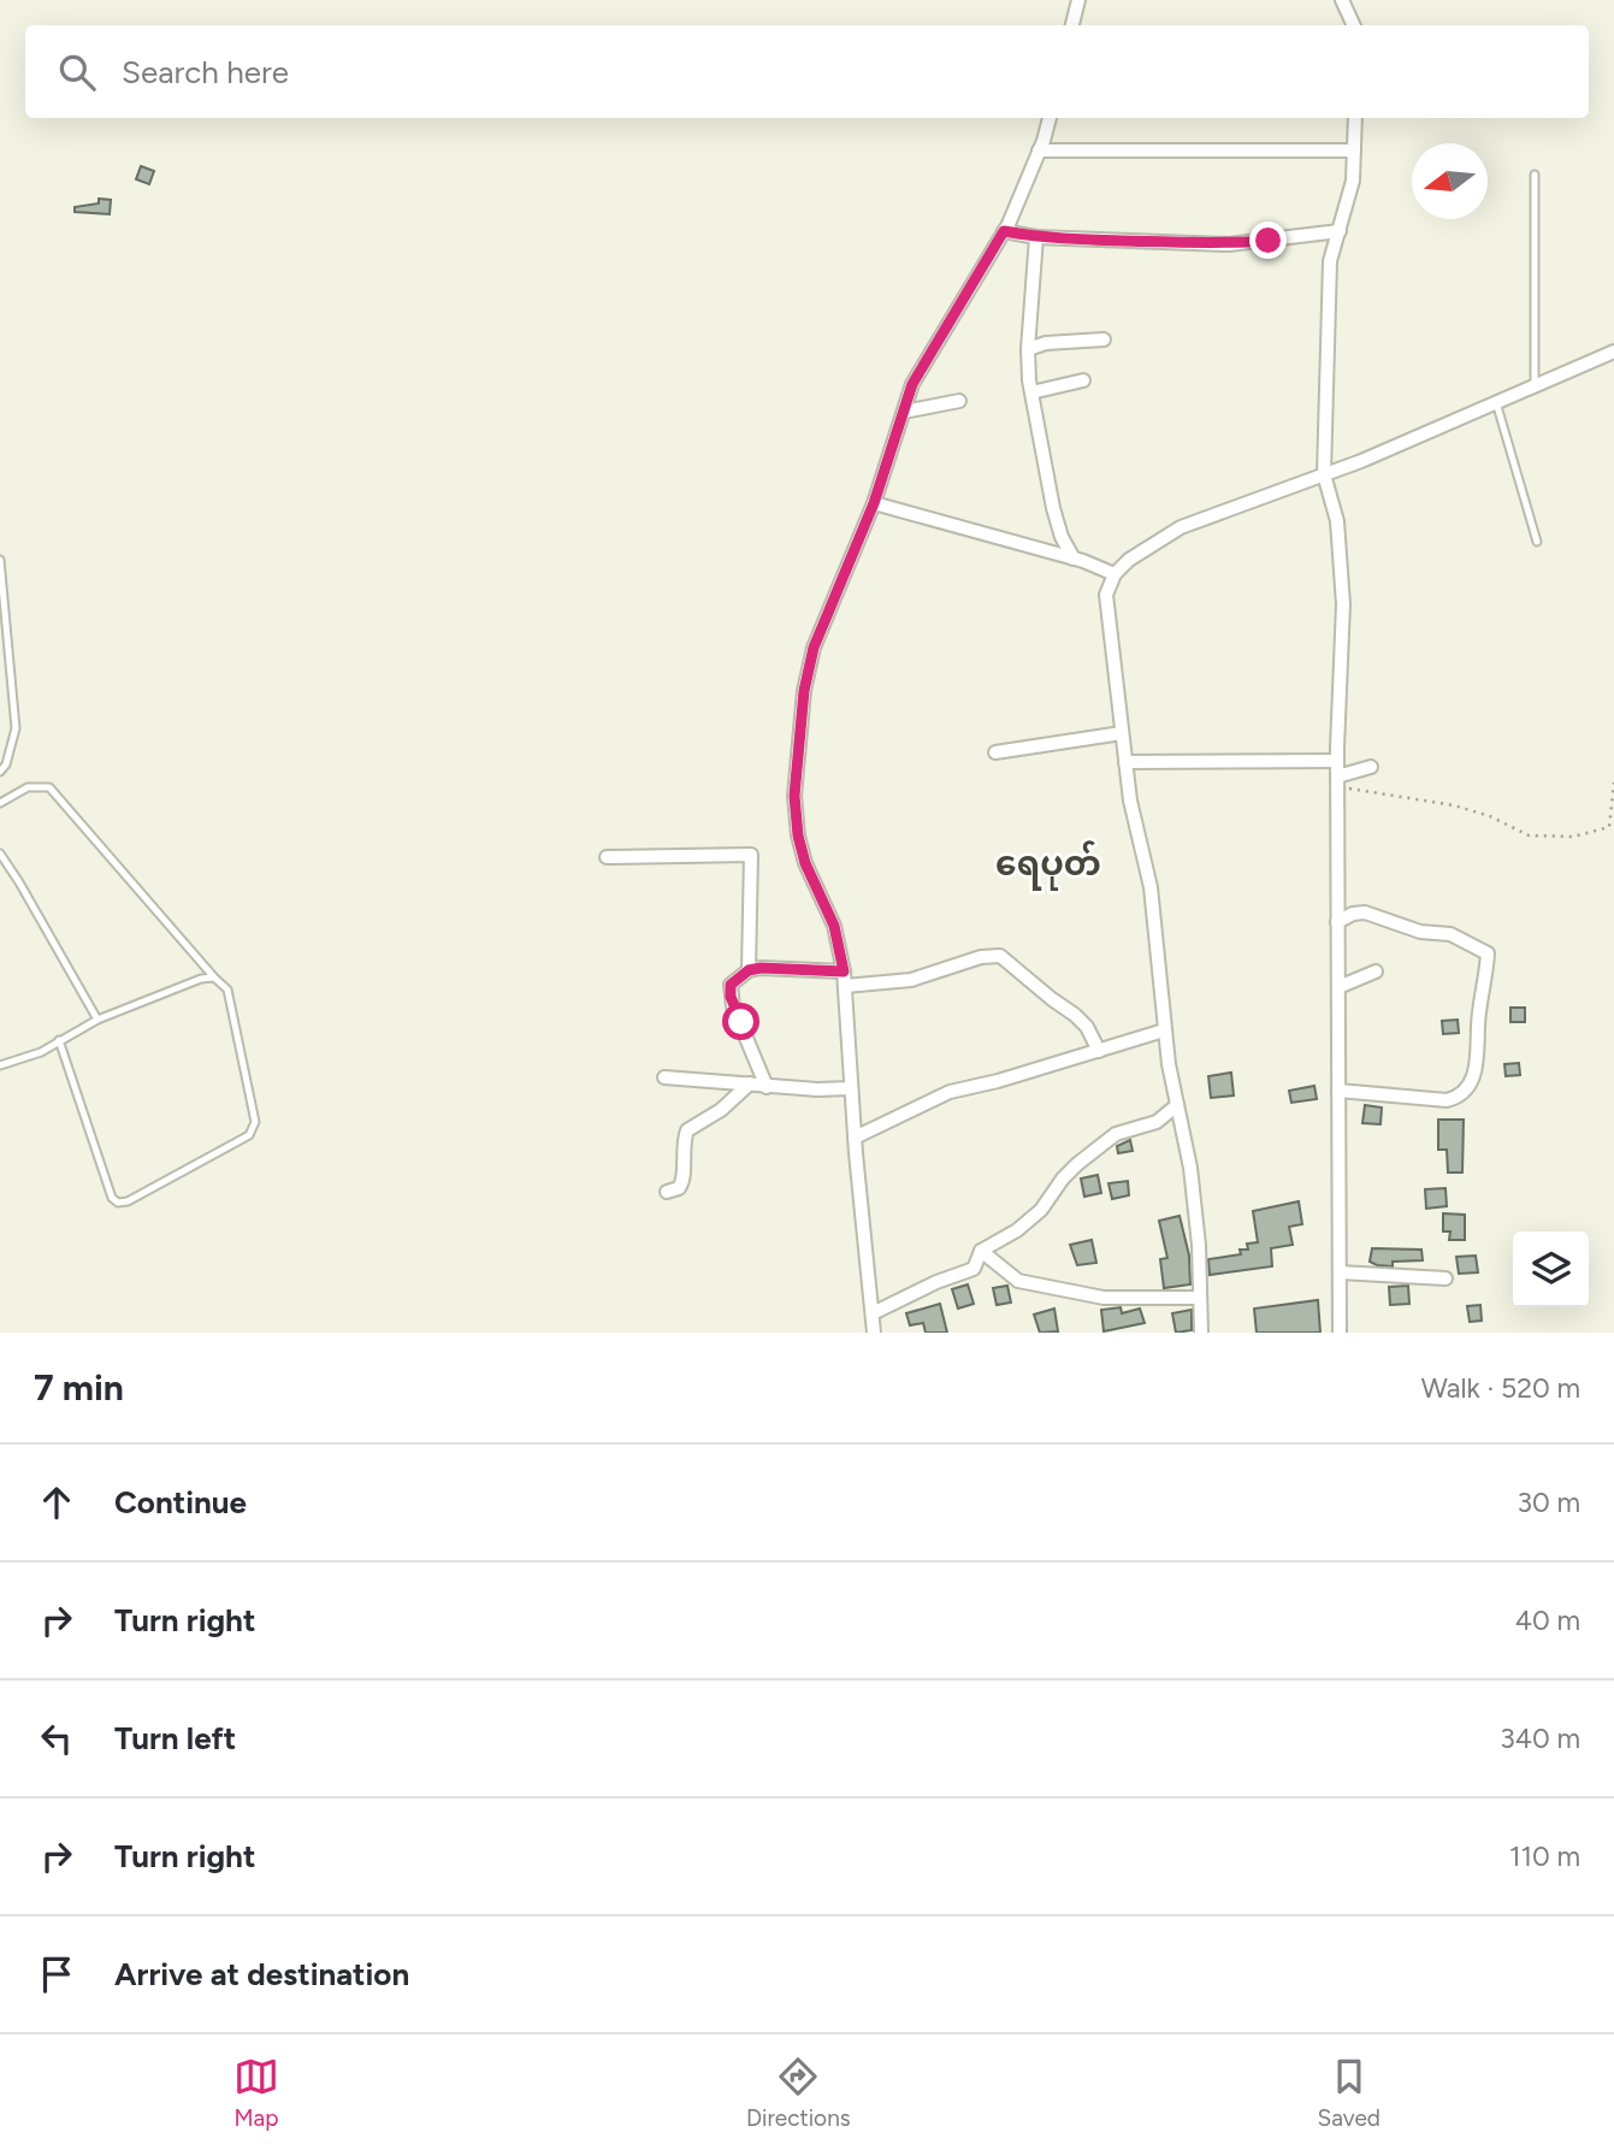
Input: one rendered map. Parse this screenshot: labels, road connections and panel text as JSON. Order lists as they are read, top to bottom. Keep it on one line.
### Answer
{"districts":["ရေပုတ်"],"north":"left","page":{"search":"Search here","heading":["7 min","Walk · 520 m"],"list":[["Continue","30 m"],["Turn right","40 m"],["Turn left","340 m"],["Turn right","110 m"],"Arrive at destination"],"nav":["Map","Directions","Saved"]}}
